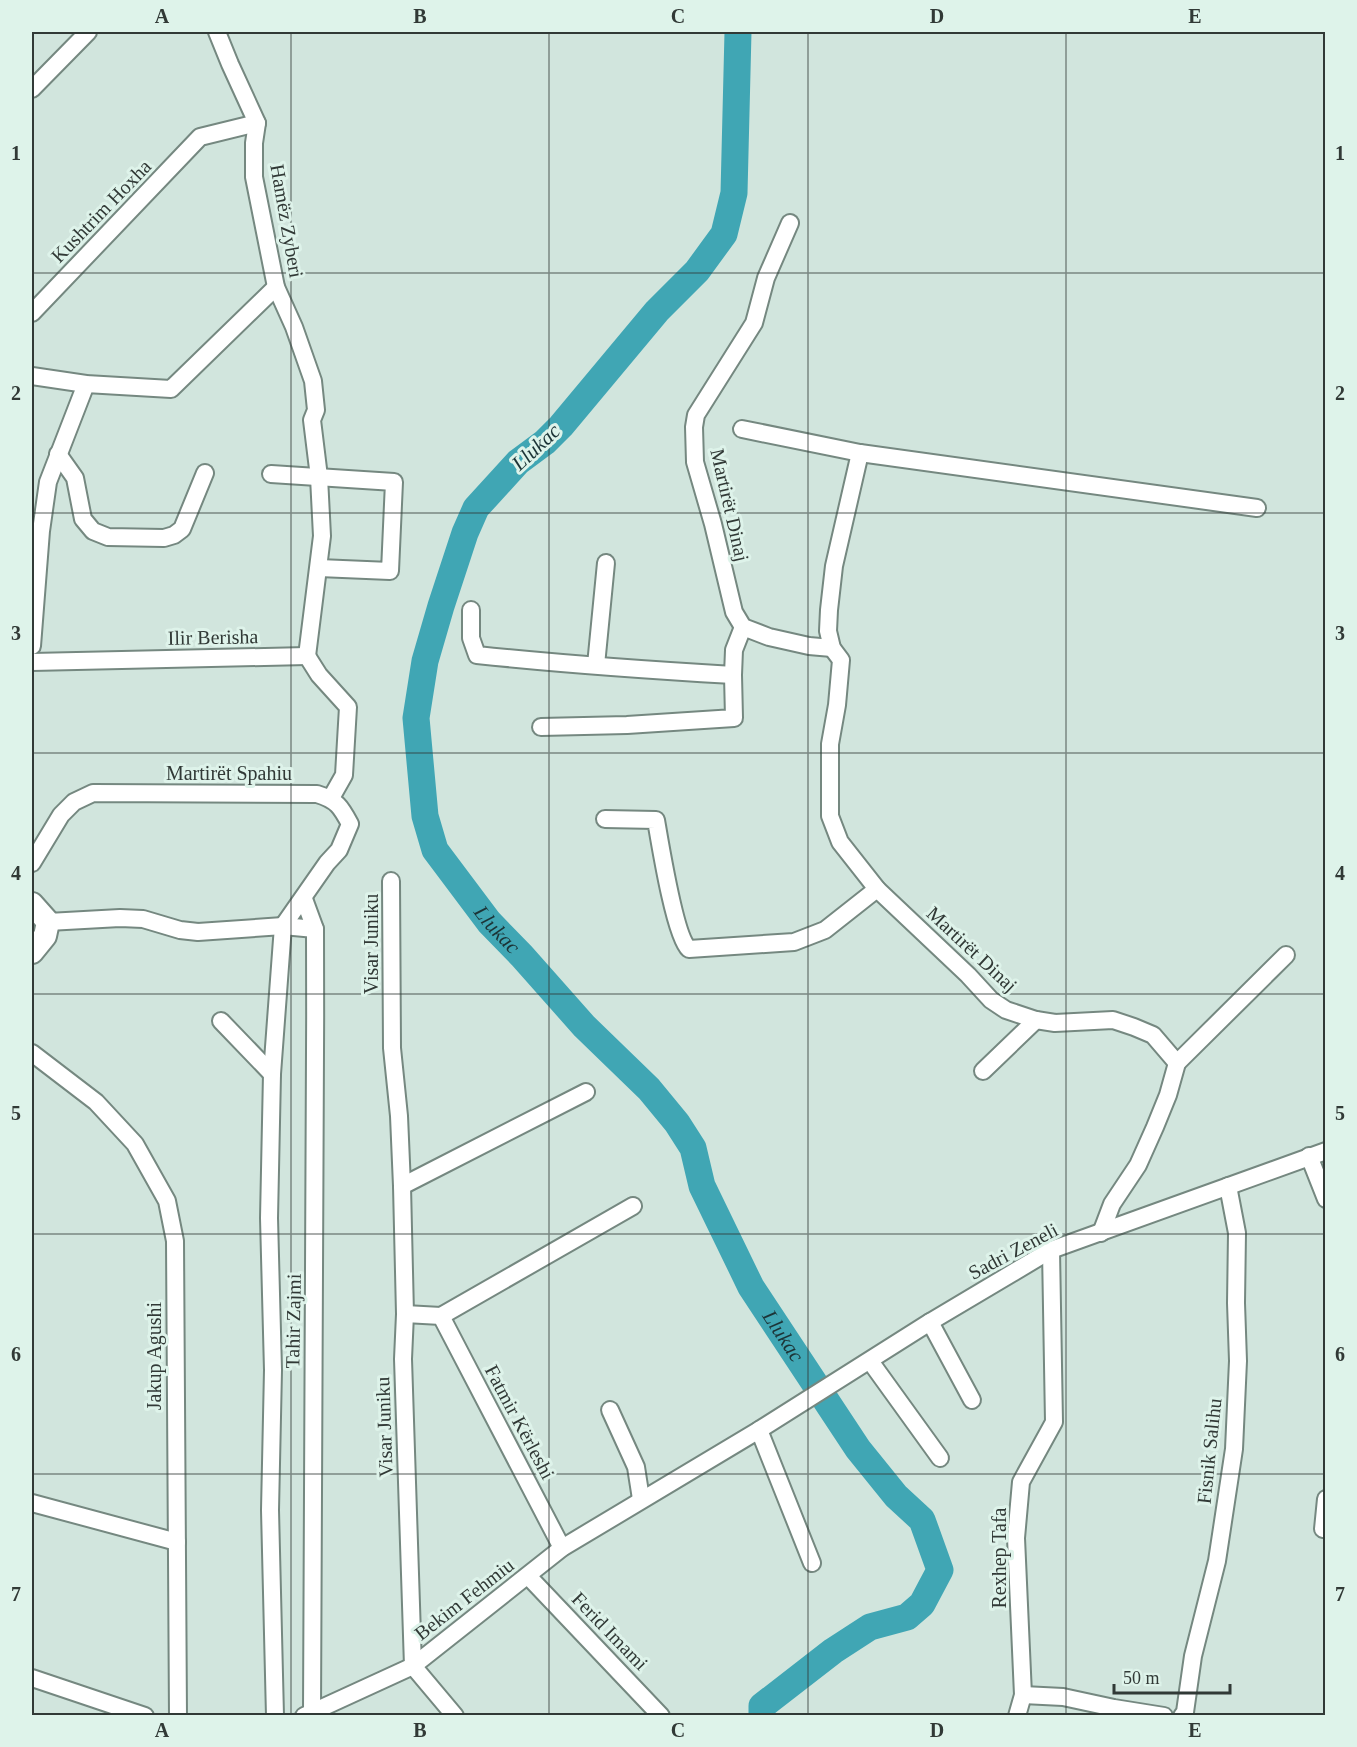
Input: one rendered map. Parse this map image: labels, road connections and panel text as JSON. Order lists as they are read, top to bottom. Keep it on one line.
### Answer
{"streets":{"street":["Kushtrim Hoxha","Hamëz Zyberi","Martirët Dinaj","Ilir Berisha","Martirët Spahiu","Visar Juniku","Sadri Zeneli","Tahir Zajmi","Jakup Agushi","Fatmir Kërleshi","Fisnik Salihu","Rexhep Tafa","Bekim Fehmiu","Ferid Imami"]},"crossings":[["Kushtrim Hoxha","Hamëz Zyberi"],["Visar Juniku","Bekim Fehmiu"],["Sadri Zeneli","Fisnik Salihu"],["Sadri Zeneli","Rexhep Tafa"],["Sadri Zeneli","Bekim Fehmiu"],["Tahir Zajmi","Bekim Fehmiu"],["Fatmir Kërleshi","Bekim Fehmiu"],["Bekim Fehmiu","Ferid Imami"]],"water":["Llukac"],"scale_bar":"50 m","grid":{"columns":["A","B","C","D","E"],"rows":["1","2","3","4","5","6","7"]}}
